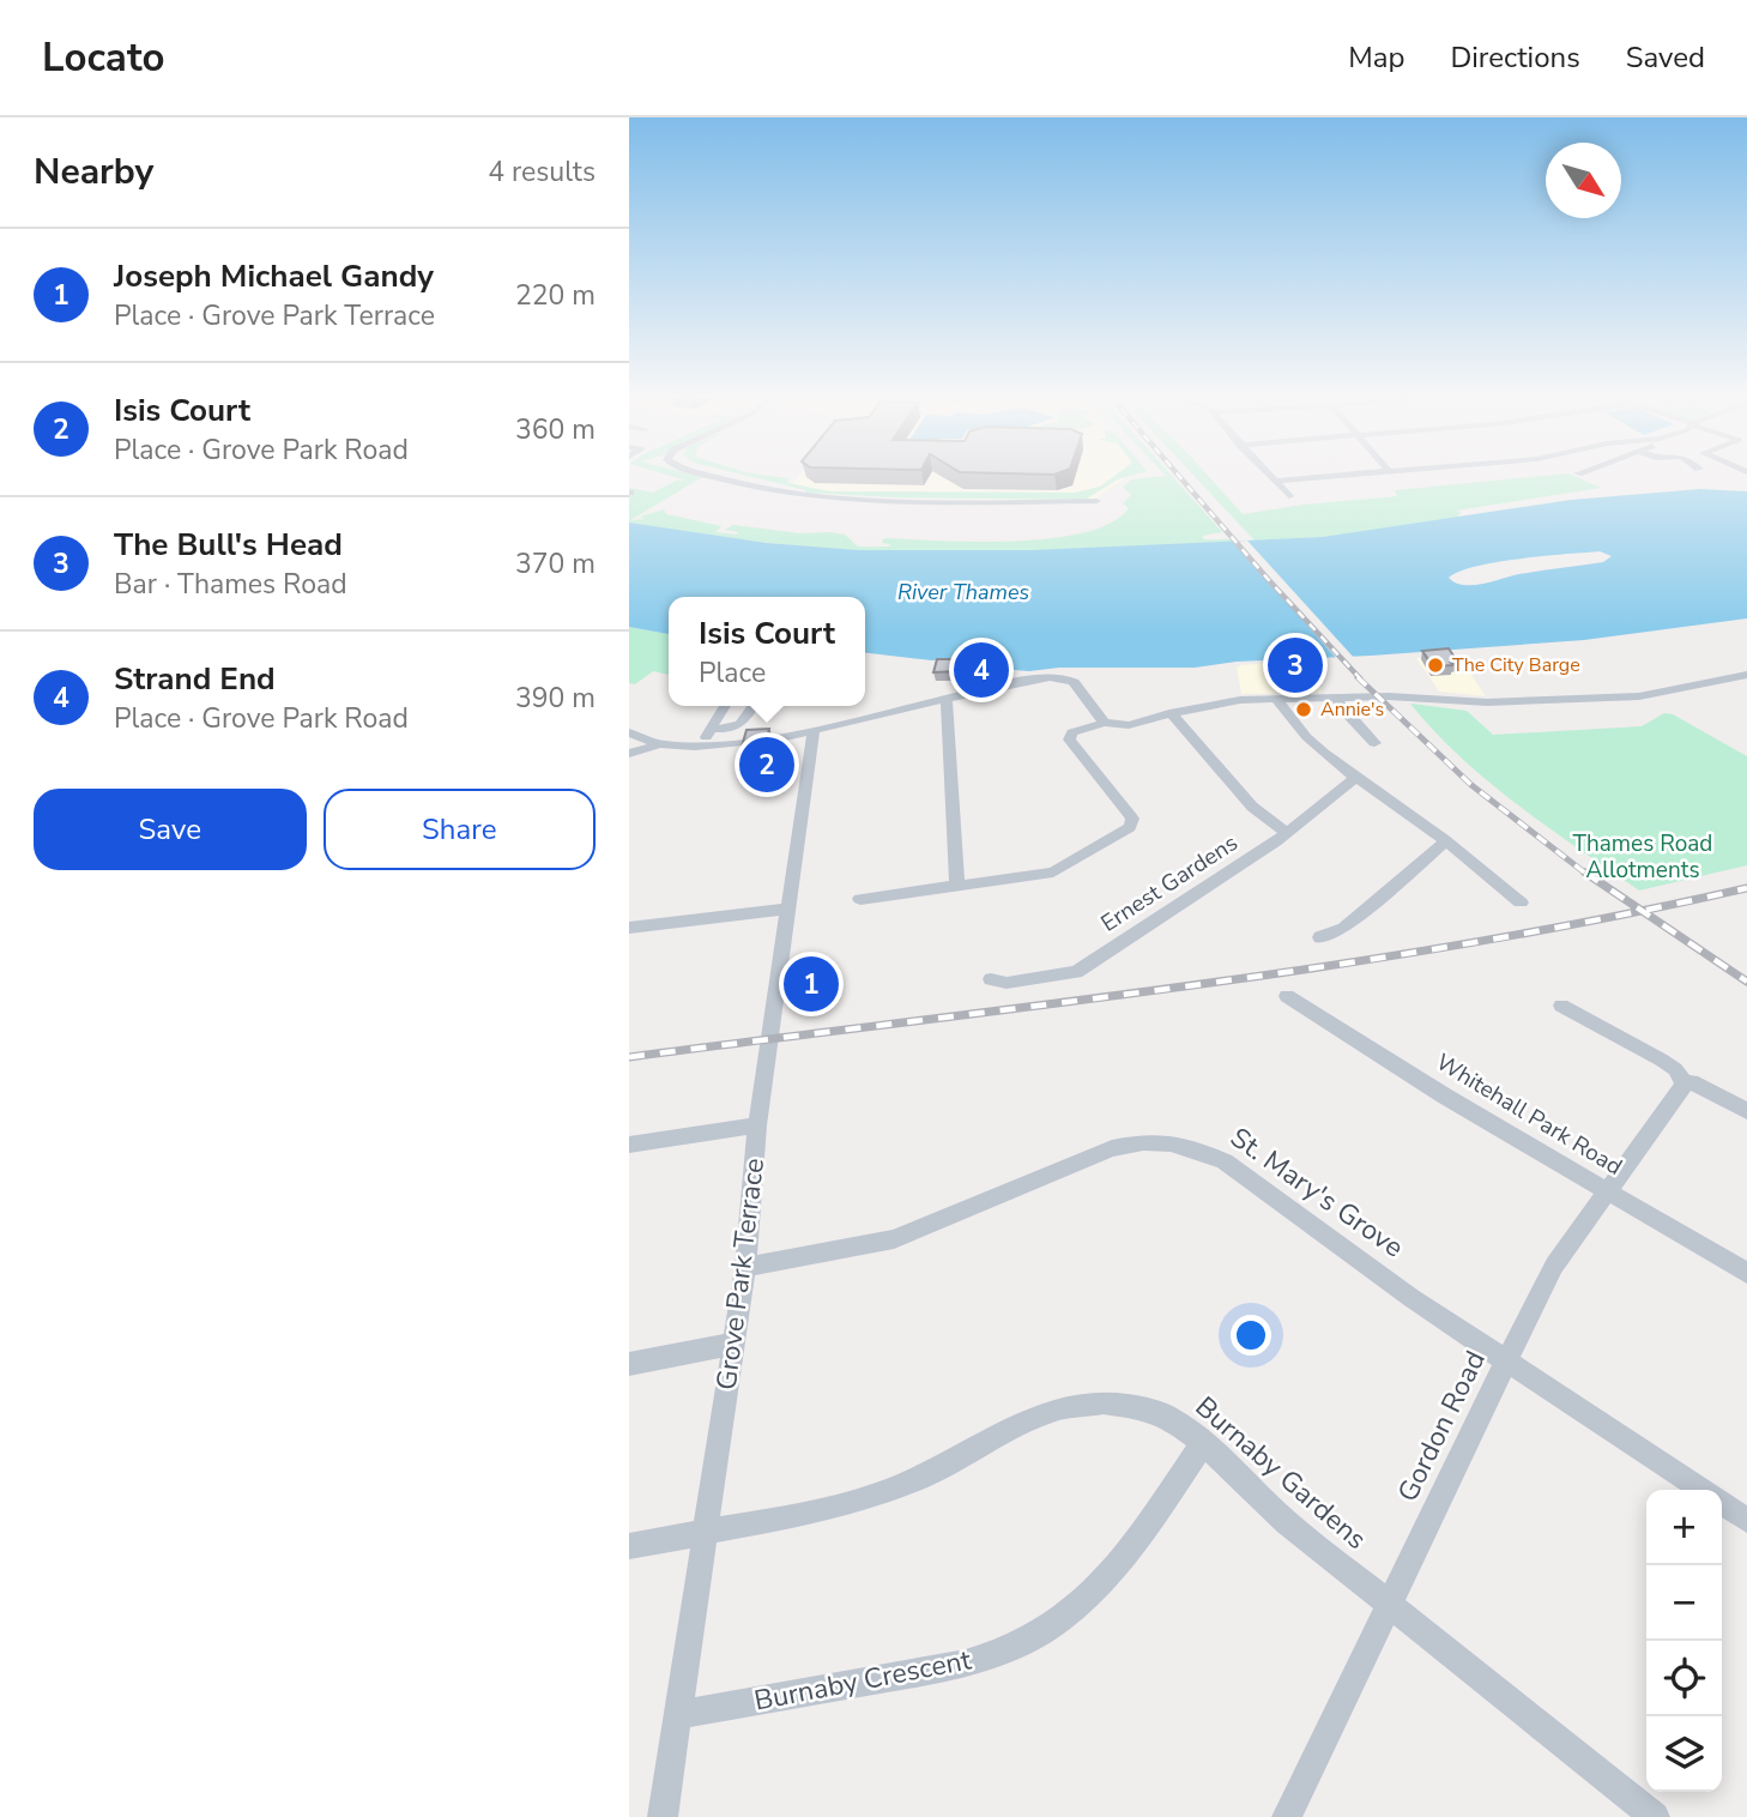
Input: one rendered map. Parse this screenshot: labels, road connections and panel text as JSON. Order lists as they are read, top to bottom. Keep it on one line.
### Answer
{"streets":{"street":["Ernest Gardens","Whitehall Park Road","St. Mary's Grove","Grove Park Terrace","Gordon Road","Burnaby Gardens","Burnaby Crescent"]},"crossings":[["Whitehall Park Road","Gordon Road"],["St. Mary's Grove","Grove Park Terrace"],["St. Mary's Grove","Gordon Road"],["Grove Park Terrace","Burnaby Gardens"],["Grove Park Terrace","Burnaby Crescent"],["Gordon Road","Burnaby Gardens"],["Burnaby Gardens","Burnaby Crescent"]],"water":["River Thames"],"parks":["Thames Road Allotments"],"places":["The City Barge","Annie's"],"north":"bottom right","page":{"header":"Locato","nav":["Map","Directions","Saved"],"heading":["Nearby","4 results"],"list":[{"mark":"1","name":"Joseph Michael Gandy","note":"Place · Grove Park Terrace","value":"220 m"},{"mark":"2","name":"Isis Court","note":"Place · Grove Park Road","value":"360 m"},{"mark":"3","name":"The Bull's Head","note":"Bar · Thames Road","value":"370 m"},{"mark":"4","name":"Strand End","note":"Place · Grove Park Road","value":"390 m"}],"popup":["Isis Court","Place"],"pins":["3","4","2","1"],"buttons":["Save","Share"],"map_buttons":["+","−"]}}
